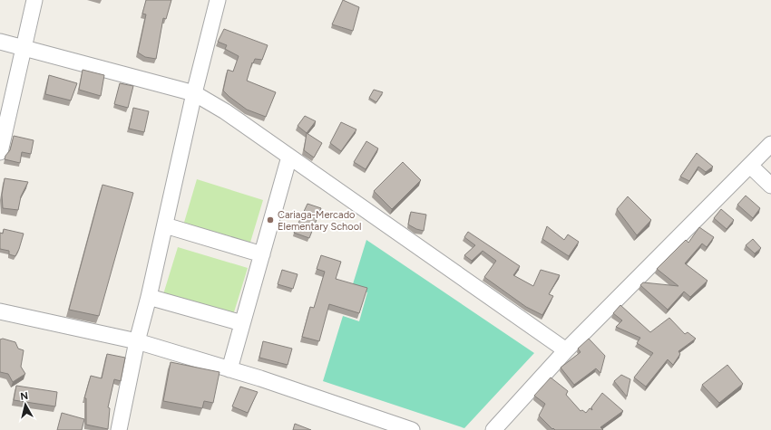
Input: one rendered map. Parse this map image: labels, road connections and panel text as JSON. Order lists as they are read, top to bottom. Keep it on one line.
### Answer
{"places":["Cariaga-Mercado Elementary School"],"north":"top"}
